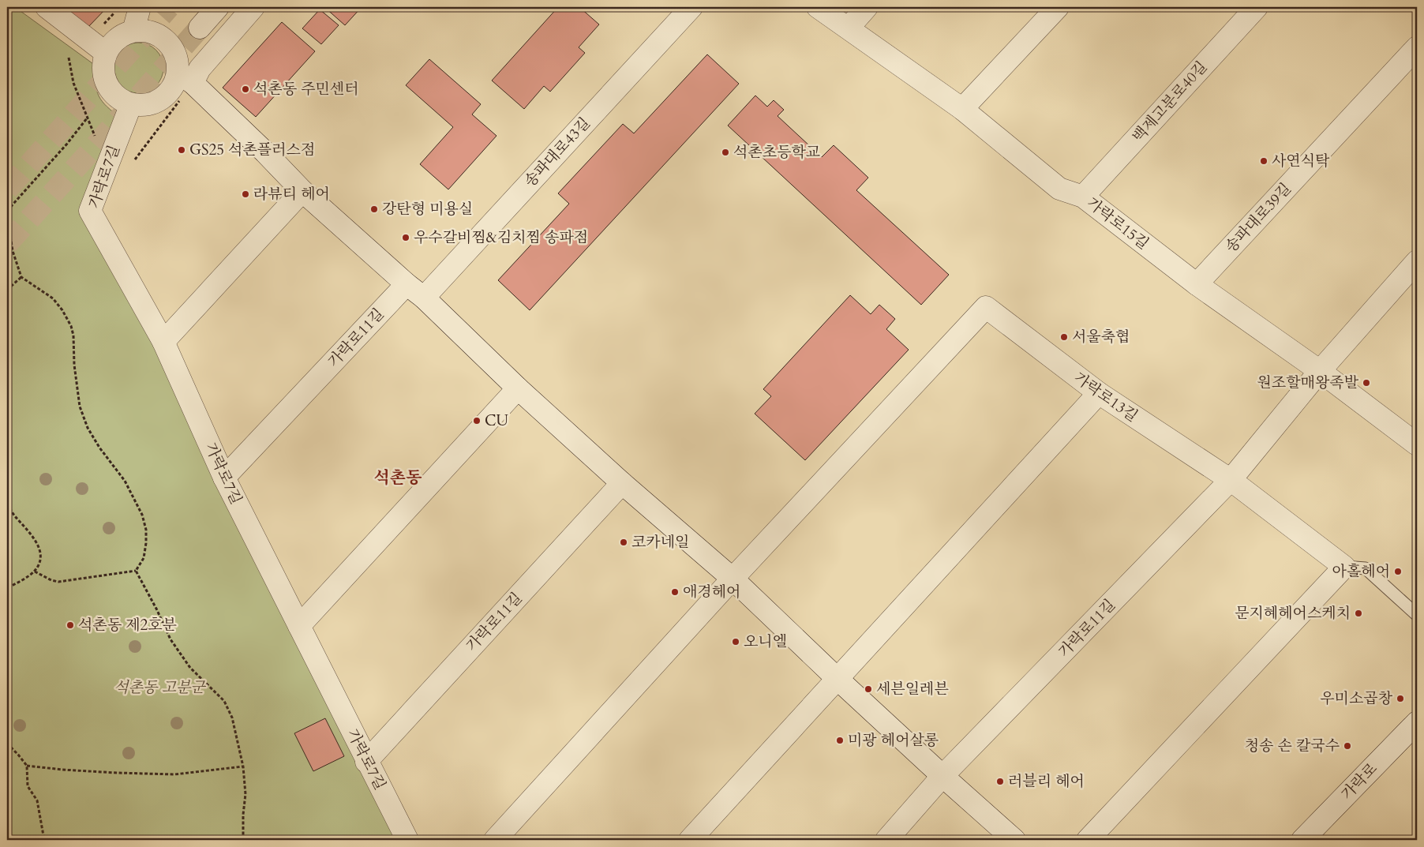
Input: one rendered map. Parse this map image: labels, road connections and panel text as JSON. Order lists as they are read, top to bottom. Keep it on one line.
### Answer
{"streets":{"street":["백제고분로40길","송파대로43길","가락로7길","송파대로39길","가락로15길","가락로11길","가락로13길","가락로"]},"crossings":[["백제고분로40길","가락로15길"],["가락로7길","가락로11길"],["송파대로39길","가락로15길"],["가락로11길","가락로13길"]],"districts":["석촌동"],"parks":["석촌동 고분군"],"places":["석촌동 주민센터","GS25 석촌플러스점","석촌초등학교","사연식탁","라뷰티 헤어","강탄형 미용실","우수갈비찜&김치찜 송파점","서울축협","원조할매왕족발","CU","코카네일","아홀헤어","애경헤어","문지혜헤어스케치","석촌동 제2호분","오니엘","세븐일레븐","우미소곱창","미광 헤어살롱","청송 손 칼국수","러블리 헤어"]}
